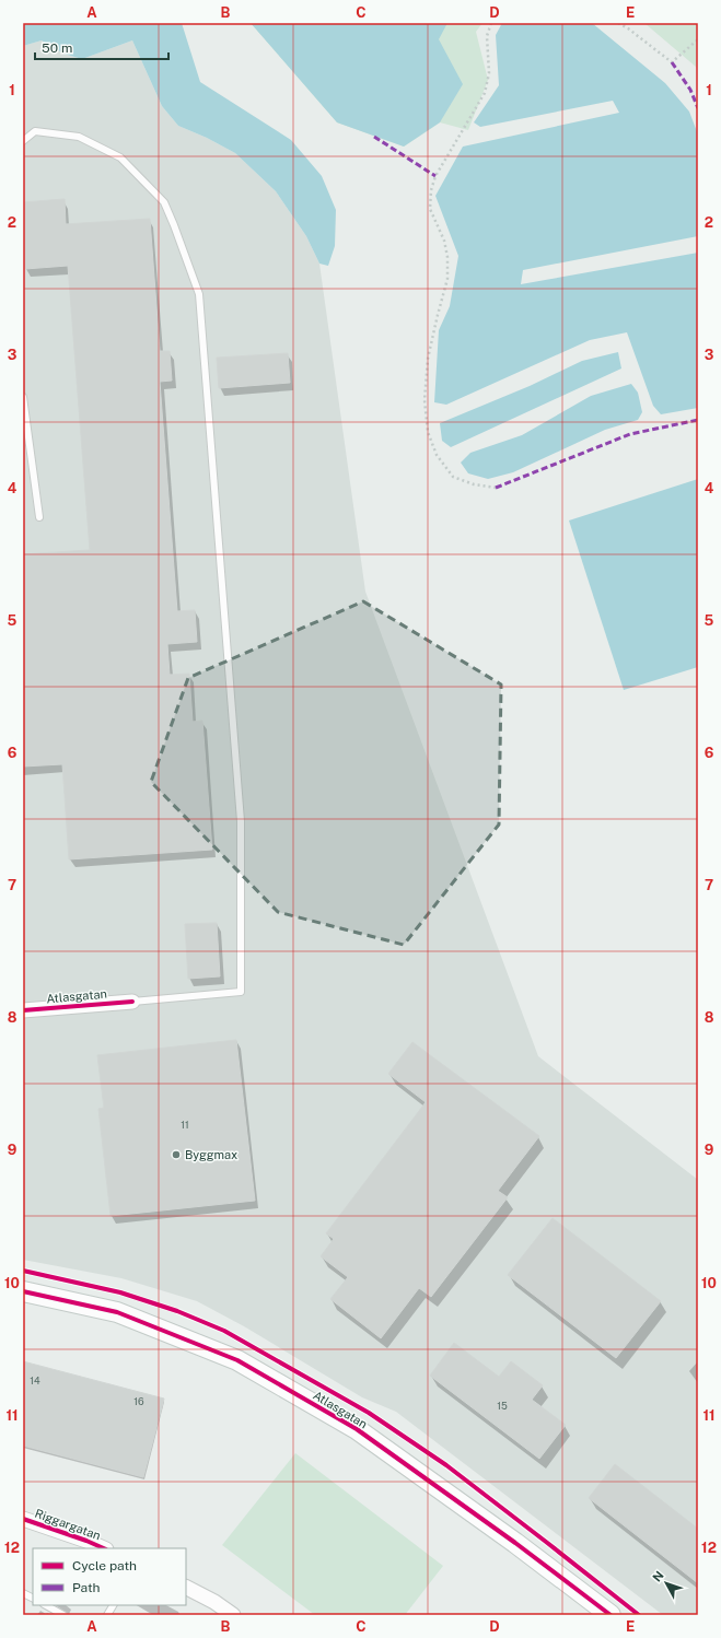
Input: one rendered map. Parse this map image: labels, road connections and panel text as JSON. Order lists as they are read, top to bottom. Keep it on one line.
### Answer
{"streets":{"street":["Atlasgatan","Riggargatan"]},"places":["Byggmax"],"house_numbers":["11","14","16","15"],"legend":["Cycle path","Path"],"scale_bar":"50 m","north":"top left","grid":{"columns":["A","B","C","D","E"],"rows":["1","2","3","4","5","6","7","8","9","10","11","12"]}}
